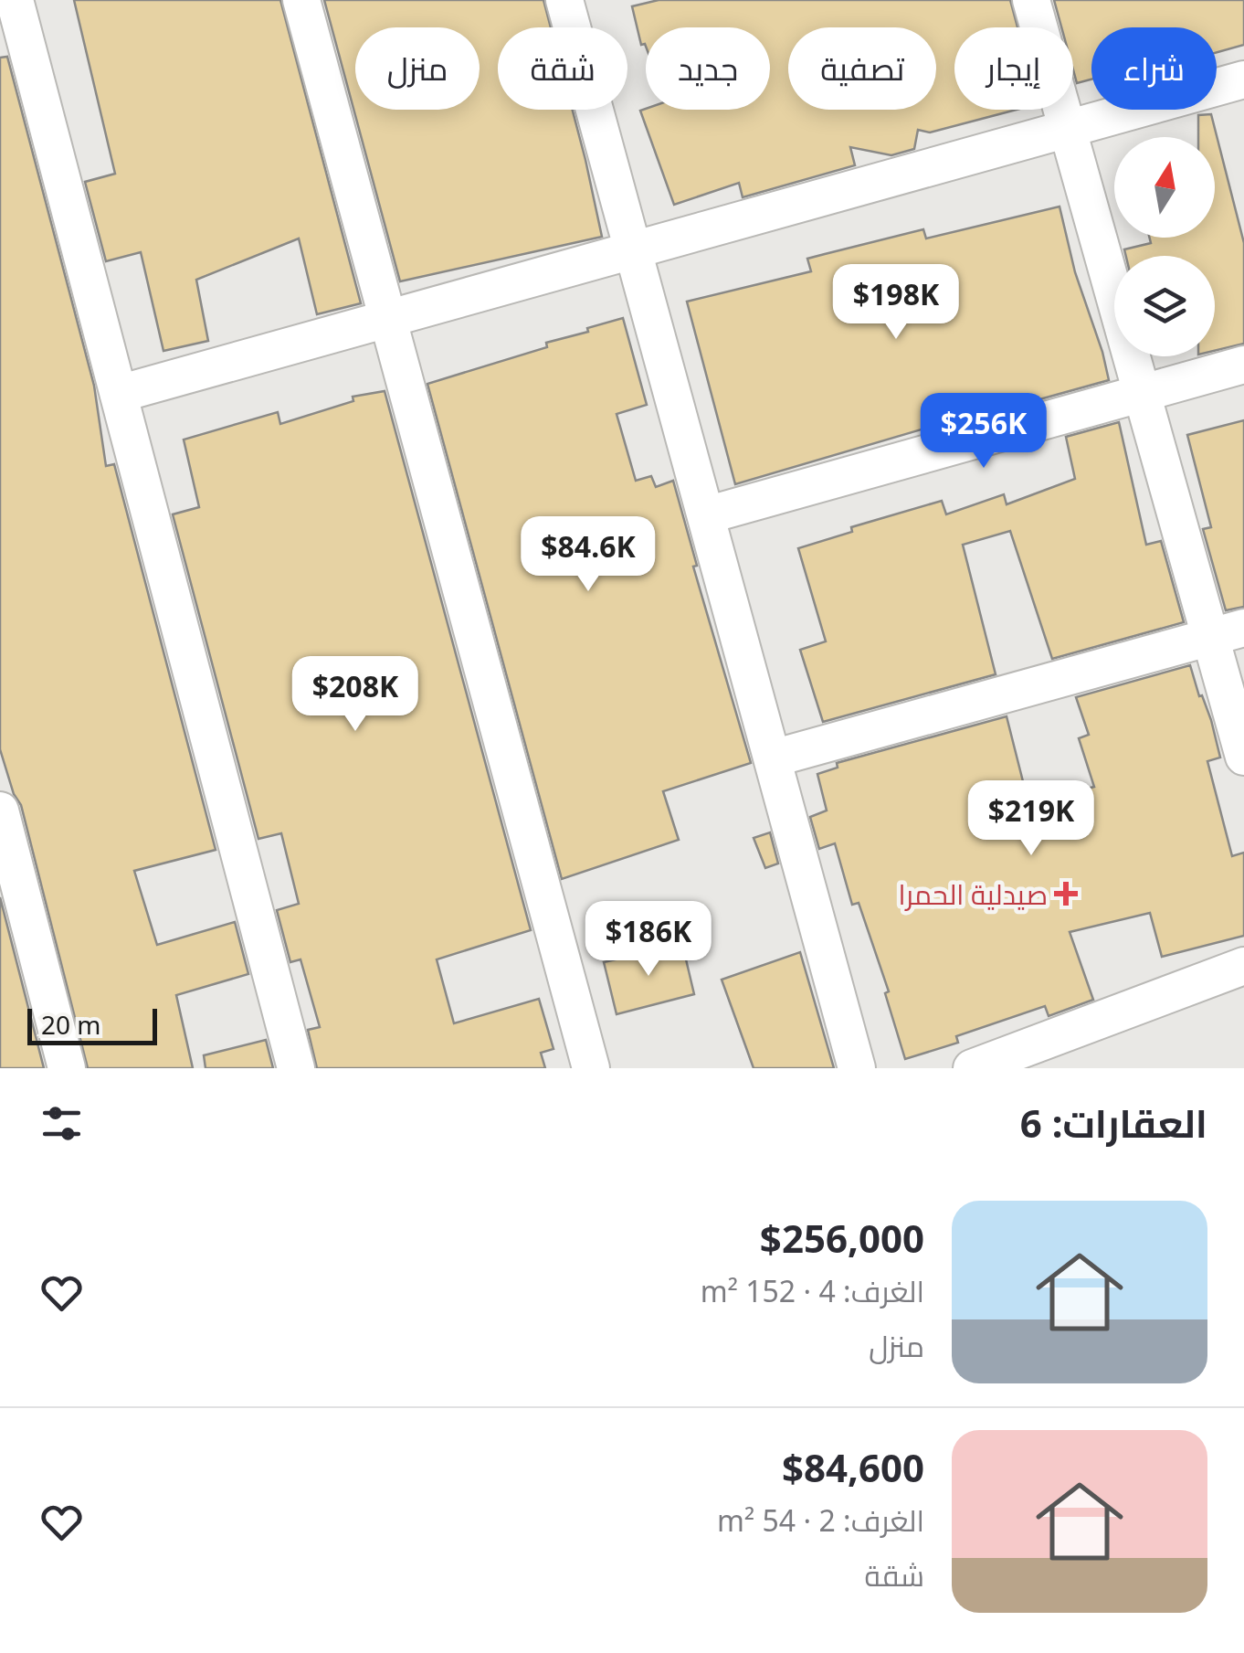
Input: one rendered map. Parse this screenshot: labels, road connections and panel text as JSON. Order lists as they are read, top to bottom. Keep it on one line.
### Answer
{"places":{"health":["صيدلية الحمرا"]},"scale_bar":"20 m","north":"top","page":{"chip":["شراء","إيجار","تصفية","جديد","شقة","منزل"],"price":["$198K","$256K","$84.6K","$208K","$219K","$186K"],"scale":"20 m","heading":"العقارات: 6","list":[{"name":"$256,000","note":"الغرف: 4 · 152 m² · منزل"},{"name":"$84,600","note":"الغرف: 2 · 54 m² · شقة"}]}}
